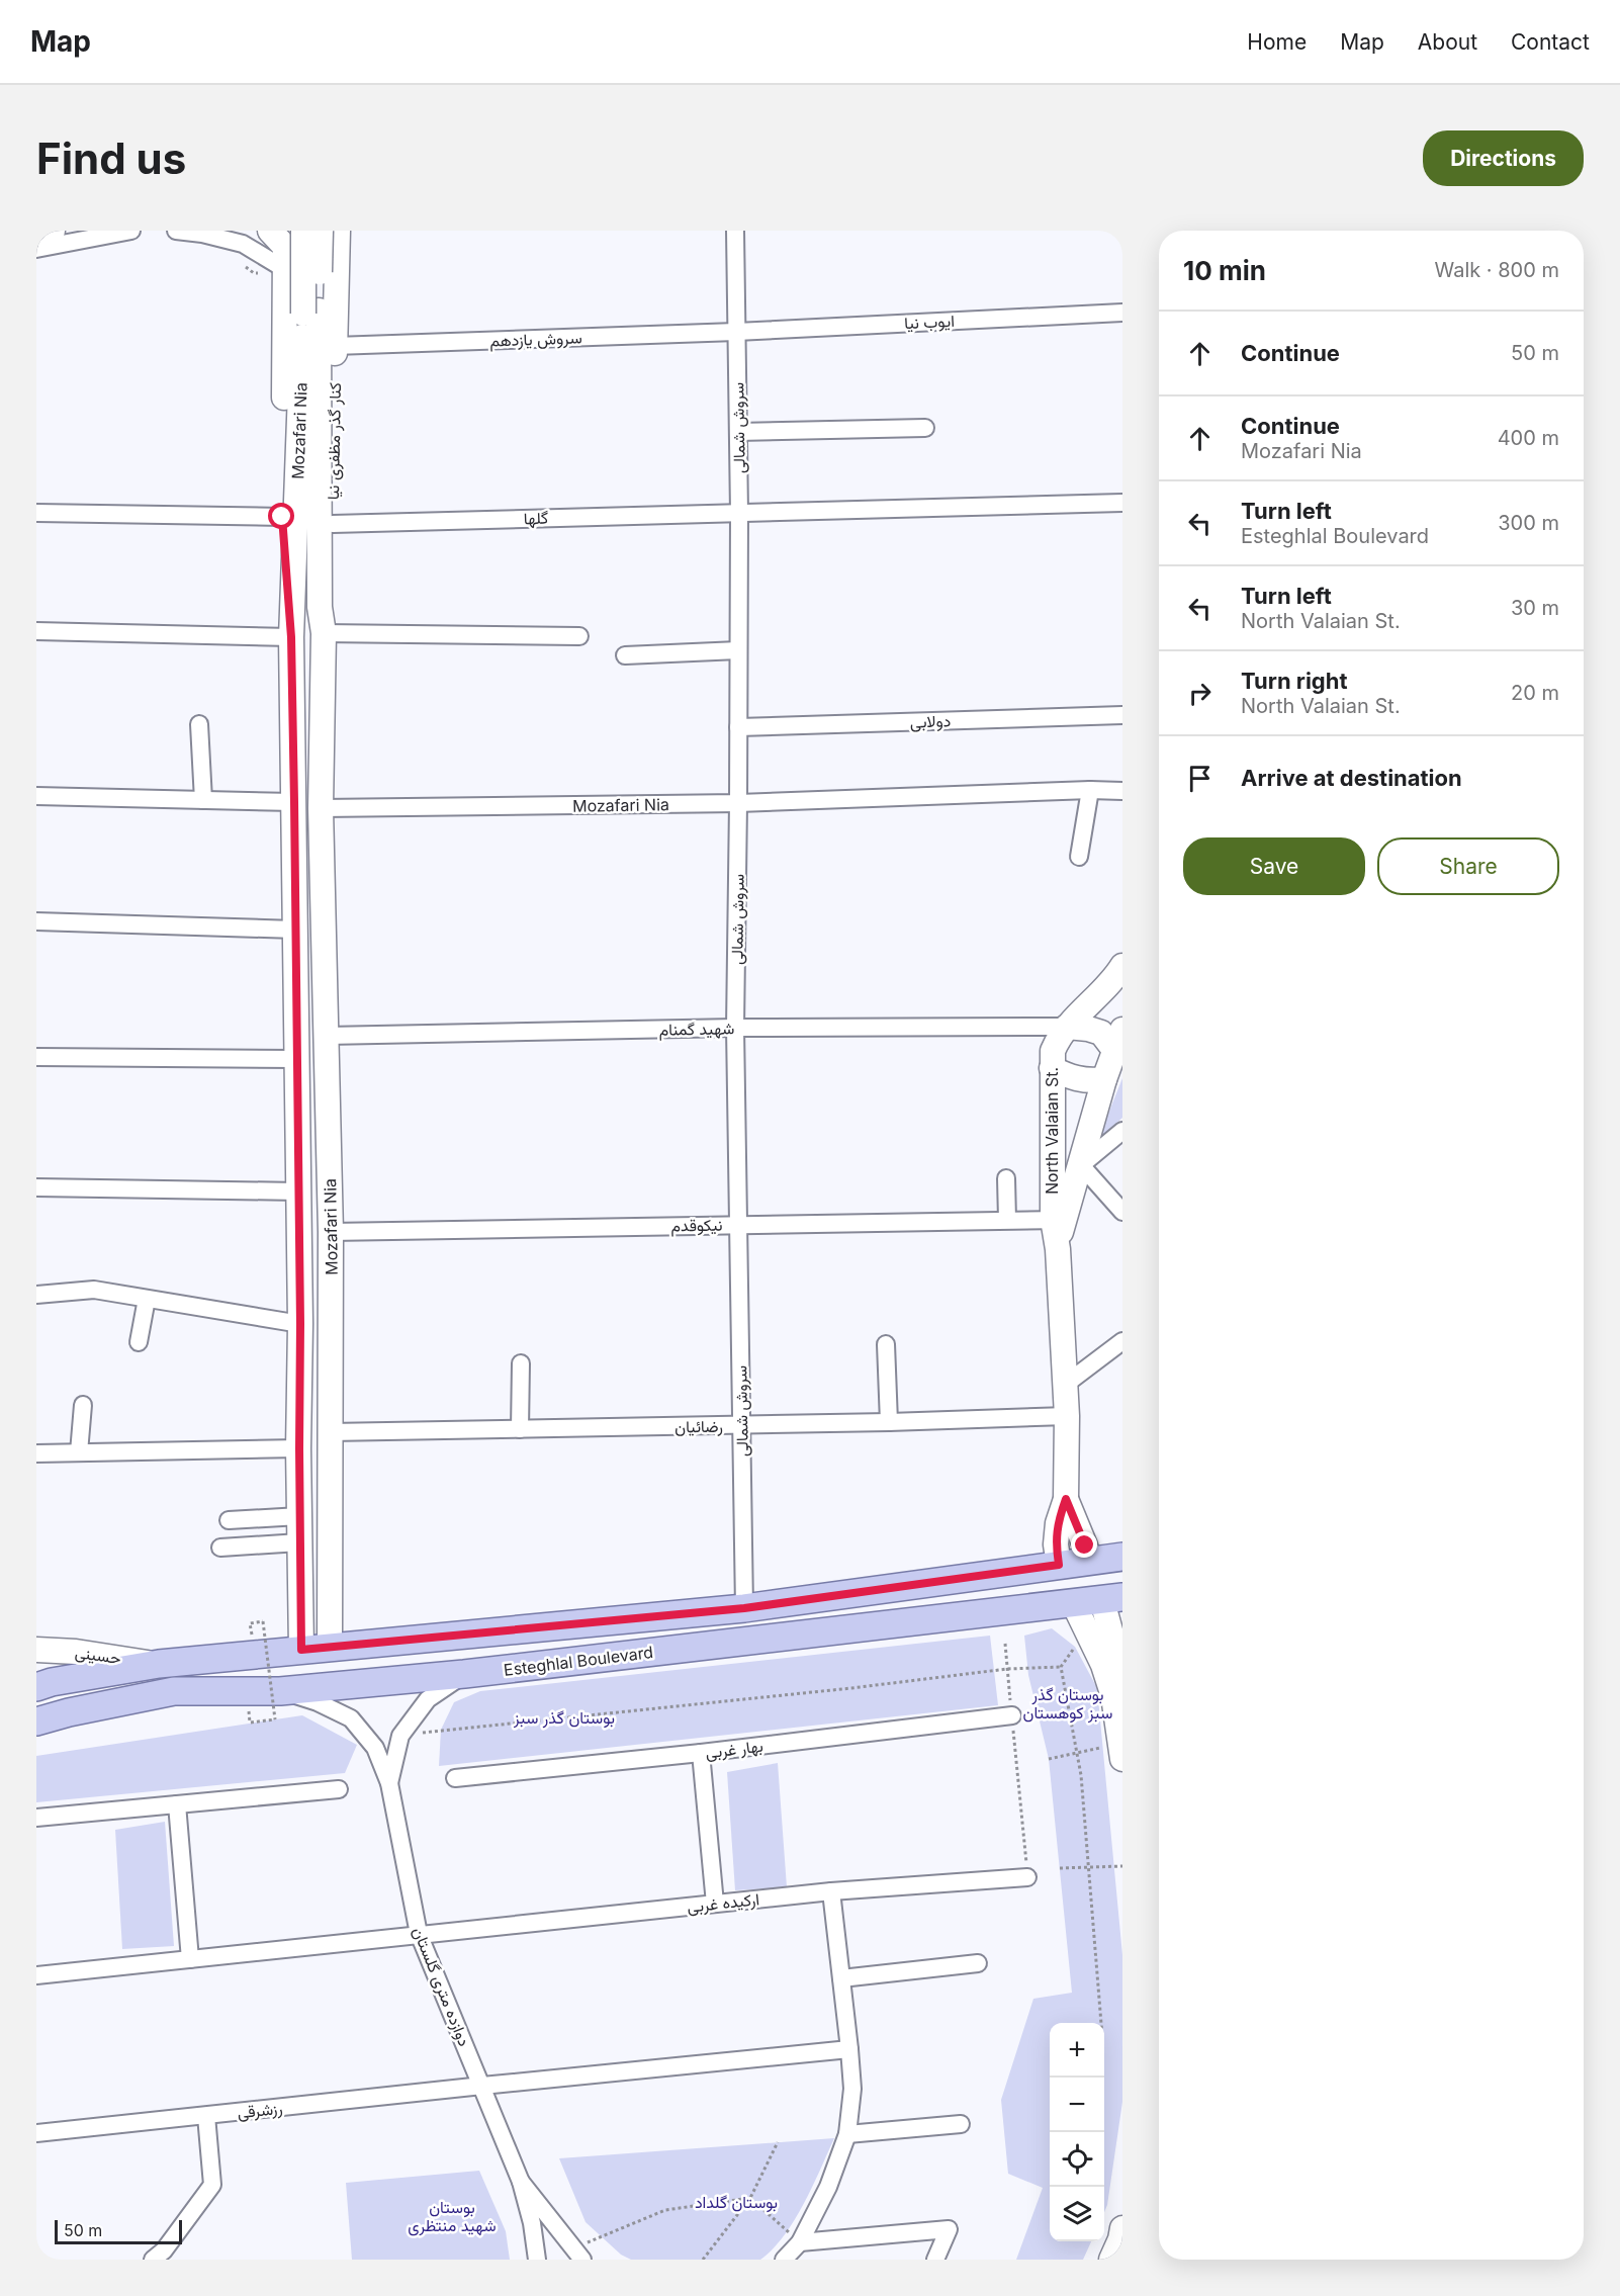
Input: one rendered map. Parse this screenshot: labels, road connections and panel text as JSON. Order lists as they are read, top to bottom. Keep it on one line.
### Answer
{"streets":{"main road":["Mozafari Nia","کنار گذر مظفری نیا","North Valaian St.","حسینی","Esteghlal Boulevard"],"street":["ایوب نیا","سروش یازدهم","سروش شمالی","گلها","دولابی","شهید گمنام","نیکوقدم","رضائیان","بهار غربی","ارکیده غربی","دوازده متری گلستان","رزشرقی"]},"crossings":[["ایوب نیا","سروش یازدهم"],["ایوب نیا","سروش شمالی"],["سروش یازدهم","سروش شمالی"],["سروش یازدهم","کنار گذر مظفری نیا"],["سروش شمالی","Mozafari Nia"],["سروش شمالی","گلها"],["سروش شمالی","دولابی"],["سروش شمالی","شهید گمنام"],["سروش شمالی","نیکوقدم"],["سروش شمالی","رضائیان"],["سروش شمالی","Esteghlal Boulevard"],["Mozafari Nia","کنار گذر مظفری نیا"],["Mozafari Nia","شهید گمنام"],["Mozafari Nia","نیکوقدم"],["Mozafari Nia","رضائیان"],["Mozafari Nia","Esteghlal Boulevard"],["کنار گذر مظفری نیا","گلها"],["شهید گمنام","North Valaian St."],["North Valaian St.","نیکوقدم"],["North Valaian St.","رضائیان"],["North Valaian St.","Esteghlal Boulevard"],["حسینی","Esteghlal Boulevard"],["ارکیده غربی","دوازده متری گلستان"],["دوازده متری گلستان","رزشرقی"]],"parks":["بوستان گذر سبز کوهستان","بوستان گذر سبز","بوستان گلداد","بوستان شهید منتظری"],"scale_bar":"50 m","page":{"header":"Map","nav":["Home","Map","About","Contact"],"buttons":["Directions",["Save","Share"]],"title":"Find us","heading":["10 min","Walk · 800 m"],"list":[["Continue","50 m"],["Continue","Mozafari Nia","400 m"],["Turn left","Esteghlal Boulevard","300 m"],["Turn left","North Valaian St.","30 m"],["Turn right","North Valaian St.","20 m"],"Arrive at destination"],"map_buttons":["+","−"],"scale":"50 m"}}
